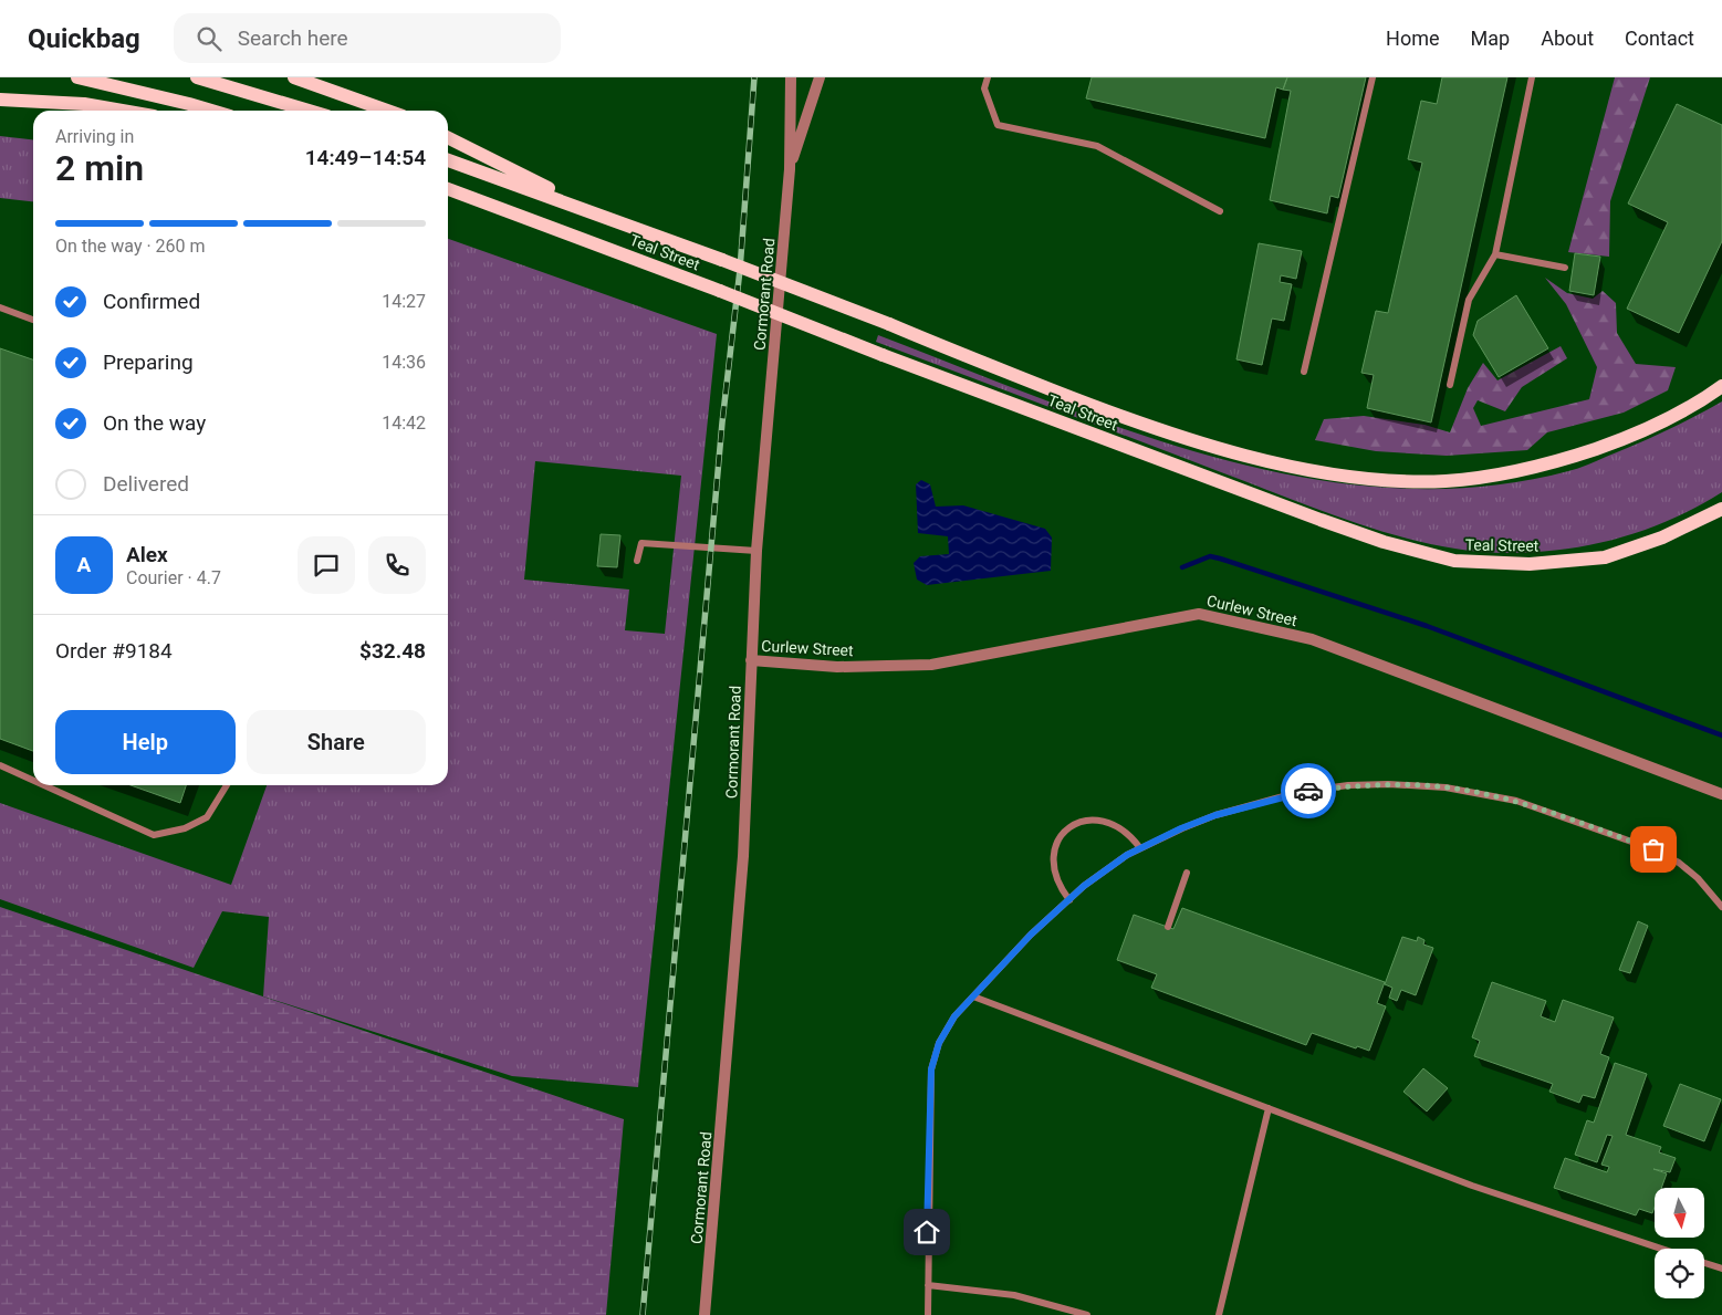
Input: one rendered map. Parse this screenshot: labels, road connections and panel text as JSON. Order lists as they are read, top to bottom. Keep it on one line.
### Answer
{"streets":{"main road":["Teal Street"],"street":["Cormorant Road","Curlew Street"]},"crossings":[["Cormorant Road","Curlew Street"]],"north":"bottom","page":{"header":"Quickbag","search":"Search here","nav":["Home","Map","About","Contact"],"heading":["2 min","Arriving in","14:49–14:54"],"panel":["Alex","Courier · 4.7","Order #9184","$32.48"],"bar":"On the way · 260 m","list":[["Confirmed","14:27"],["Preparing","14:36"],["On the way","14:42"],"Delivered"],"round":"A","buttons":["Help","Share"]}}
